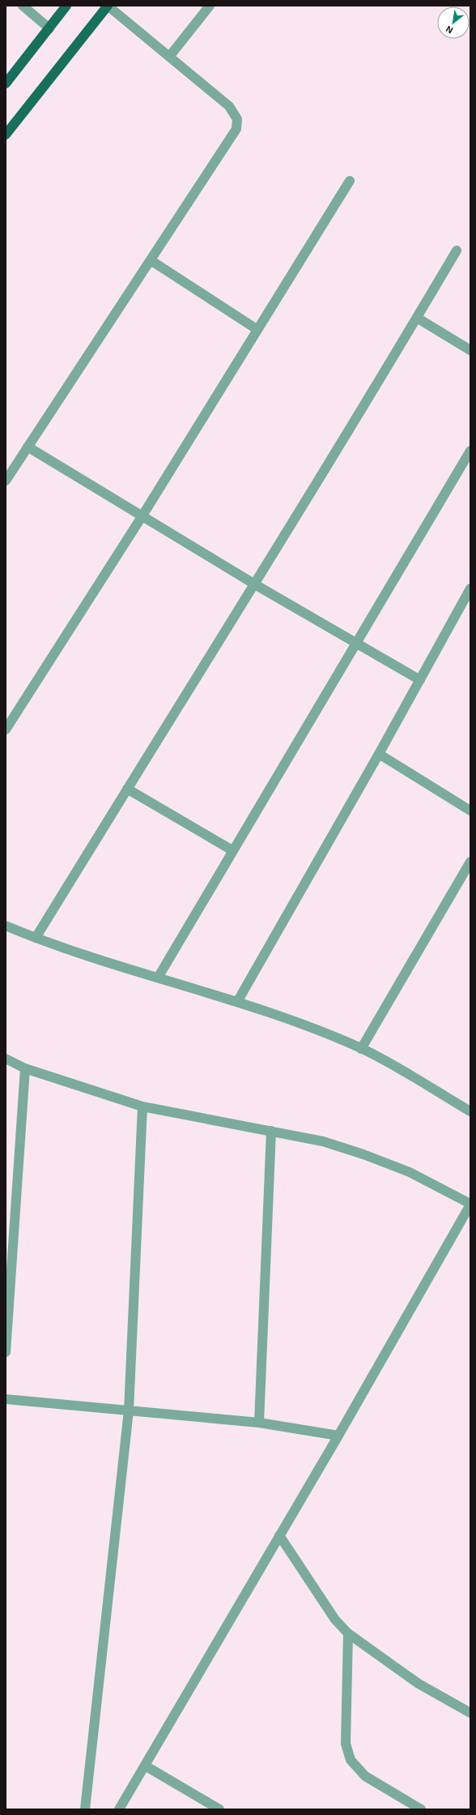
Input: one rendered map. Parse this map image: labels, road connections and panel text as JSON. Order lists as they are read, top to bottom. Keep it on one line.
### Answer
{"north":"bottom left"}
